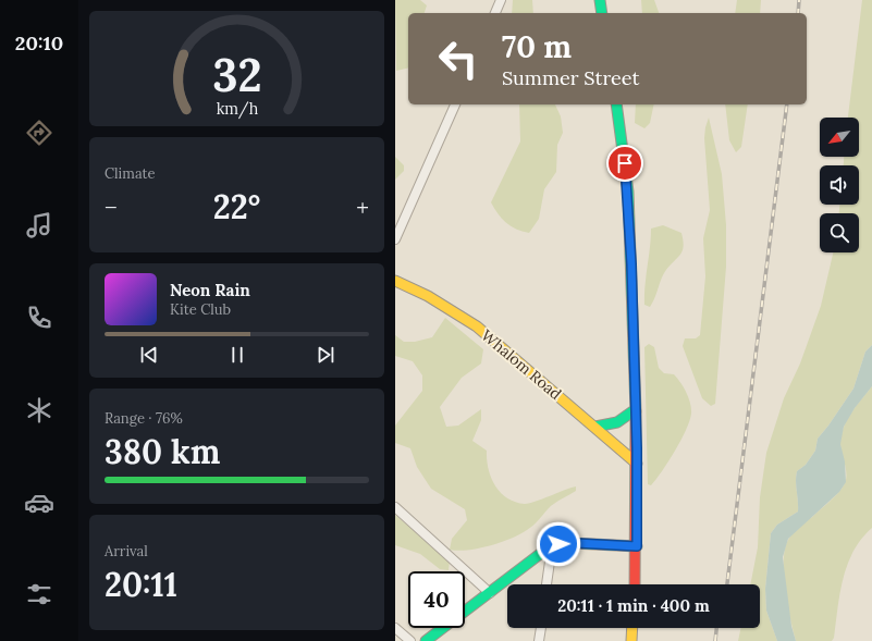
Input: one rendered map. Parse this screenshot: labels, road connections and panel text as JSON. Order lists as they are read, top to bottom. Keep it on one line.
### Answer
{"streets":{"main road":["Whalom Road"]},"north":"bottom left","page":{"tabs":"20:10","turn":["70 m","Summer Street"],"tile":["Climate",["Range · 76%","380 km"],["Arrival","20:11"]],"heat":["−","22°","+"],"song":["Neon Rain","Kite Club"],"limit":"40","trip":"20:11 · 1 min · 400 m","gauge":["32","km/h"]}}
